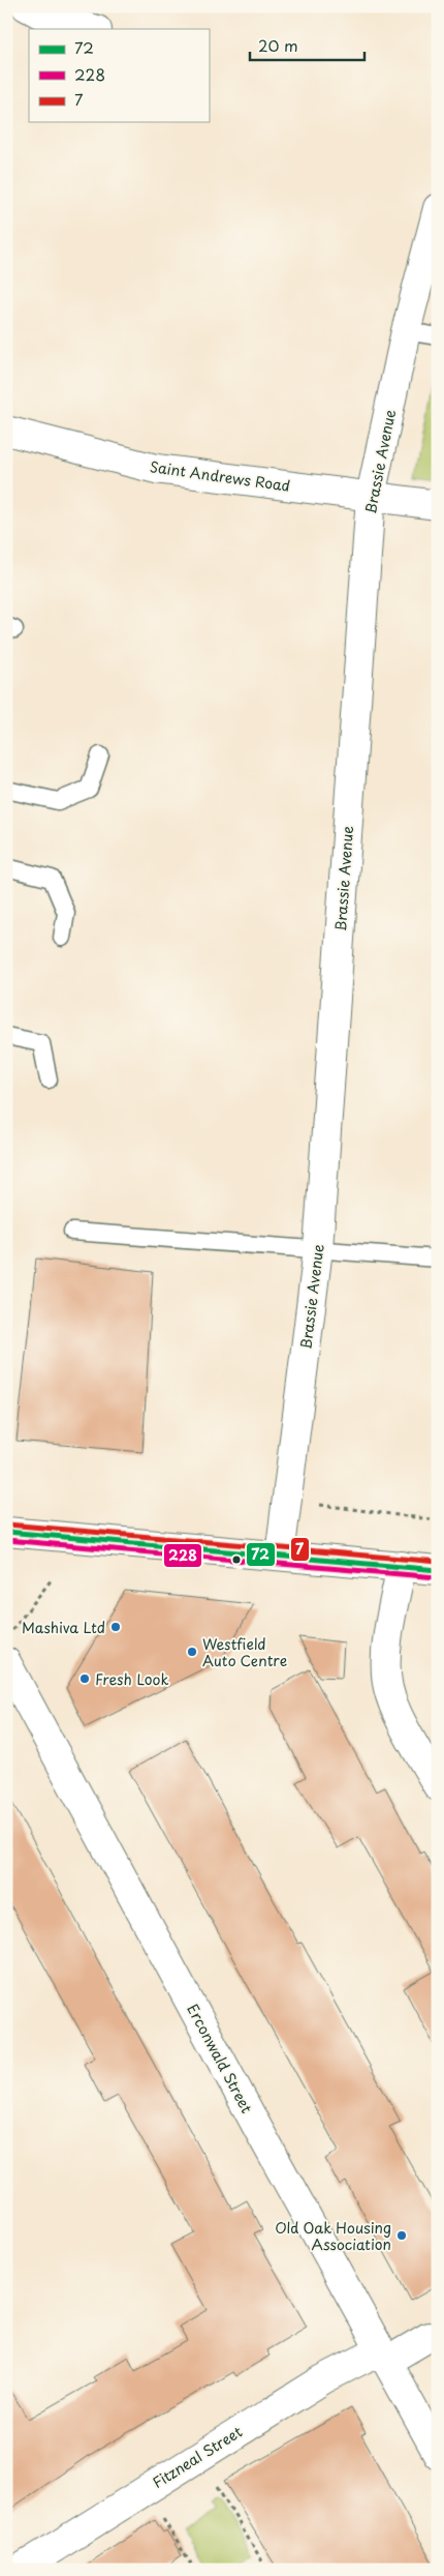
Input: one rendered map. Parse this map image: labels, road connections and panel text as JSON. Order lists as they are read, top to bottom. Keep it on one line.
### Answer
{"streets":{"street":["Brassie Avenue","Saint Andrews Road","Erconwald Street","Fitzneal Street"]},"crossings":[["Brassie Avenue","Saint Andrews Road"],["Erconwald Street","Fitzneal Street"]],"places":["Mashiva Ltd","Westfield Auto Centre","Fresh Look","Old Oak Housing Association"],"lines":["transit line 7","transit line 72","transit line 228"],"legend":["72","228","7"],"scale_bar":"20 m"}
